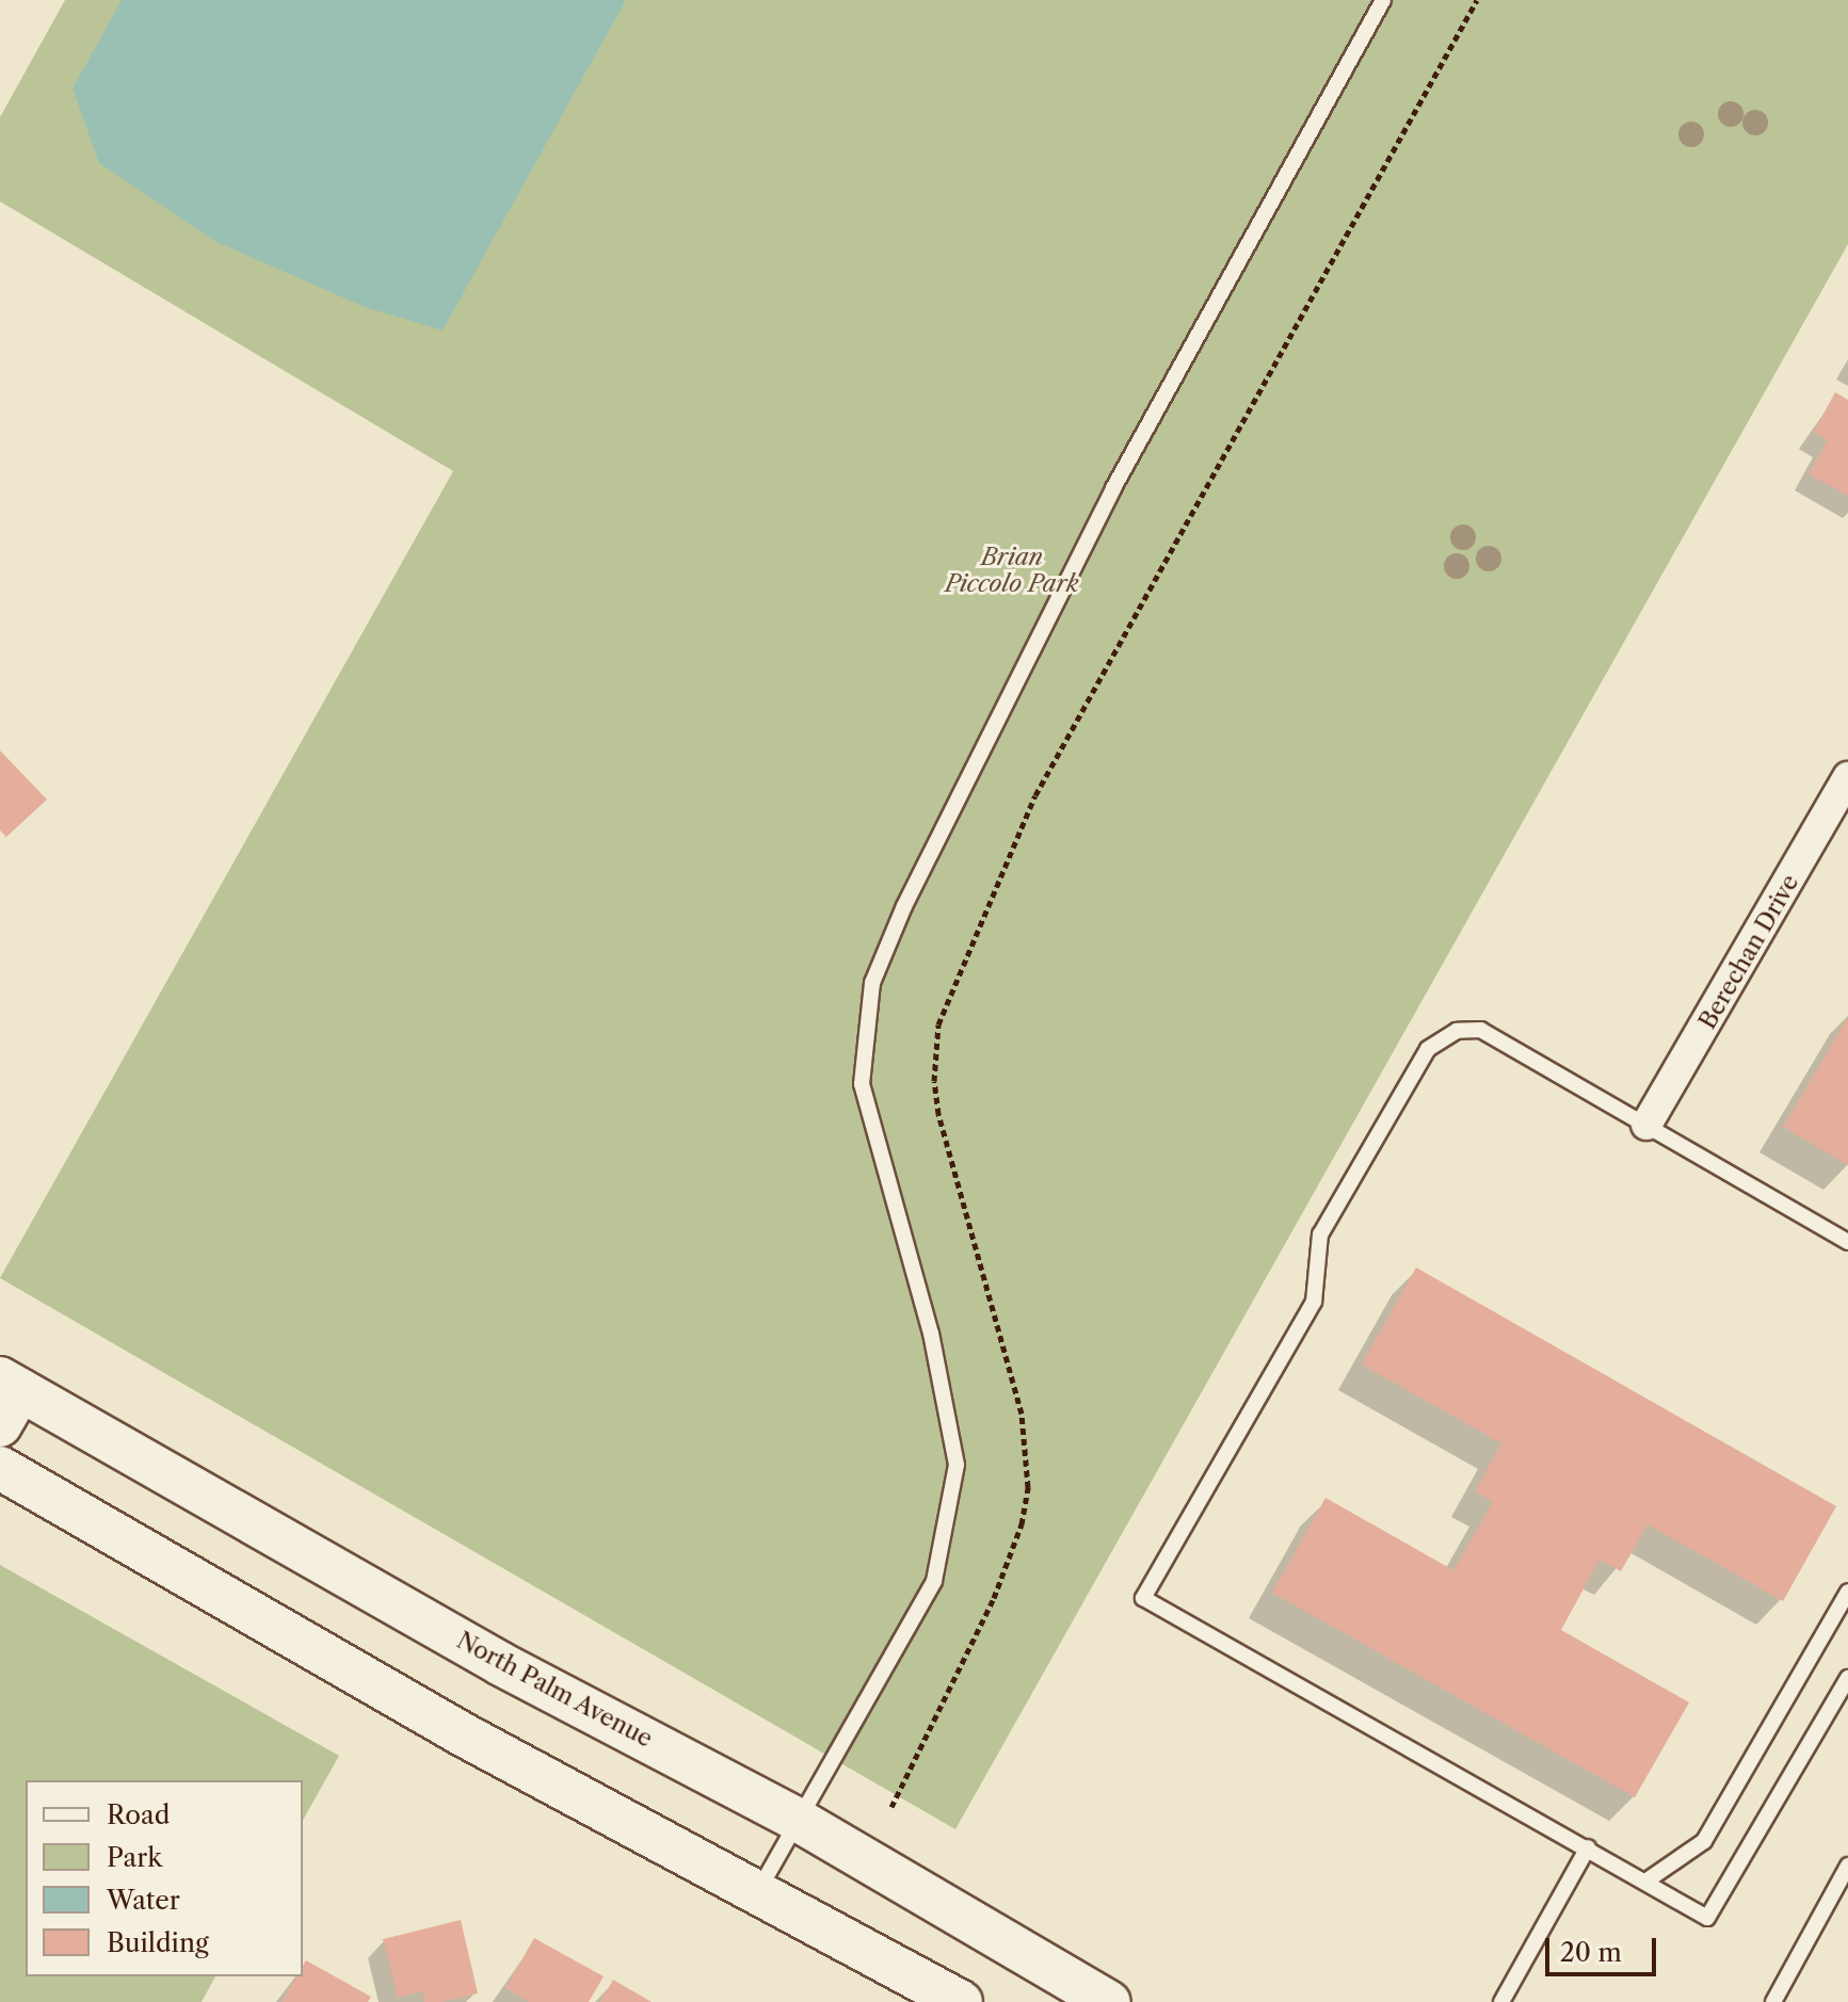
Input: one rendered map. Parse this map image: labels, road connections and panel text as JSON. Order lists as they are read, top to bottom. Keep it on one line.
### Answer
{"streets":{"main road":["North Palm Avenue"],"street":["Berechan Drive"]},"parks":["Brian Piccolo Park"],"legend":["Road","Park","Water","Building"],"scale_bar":"20 m"}
